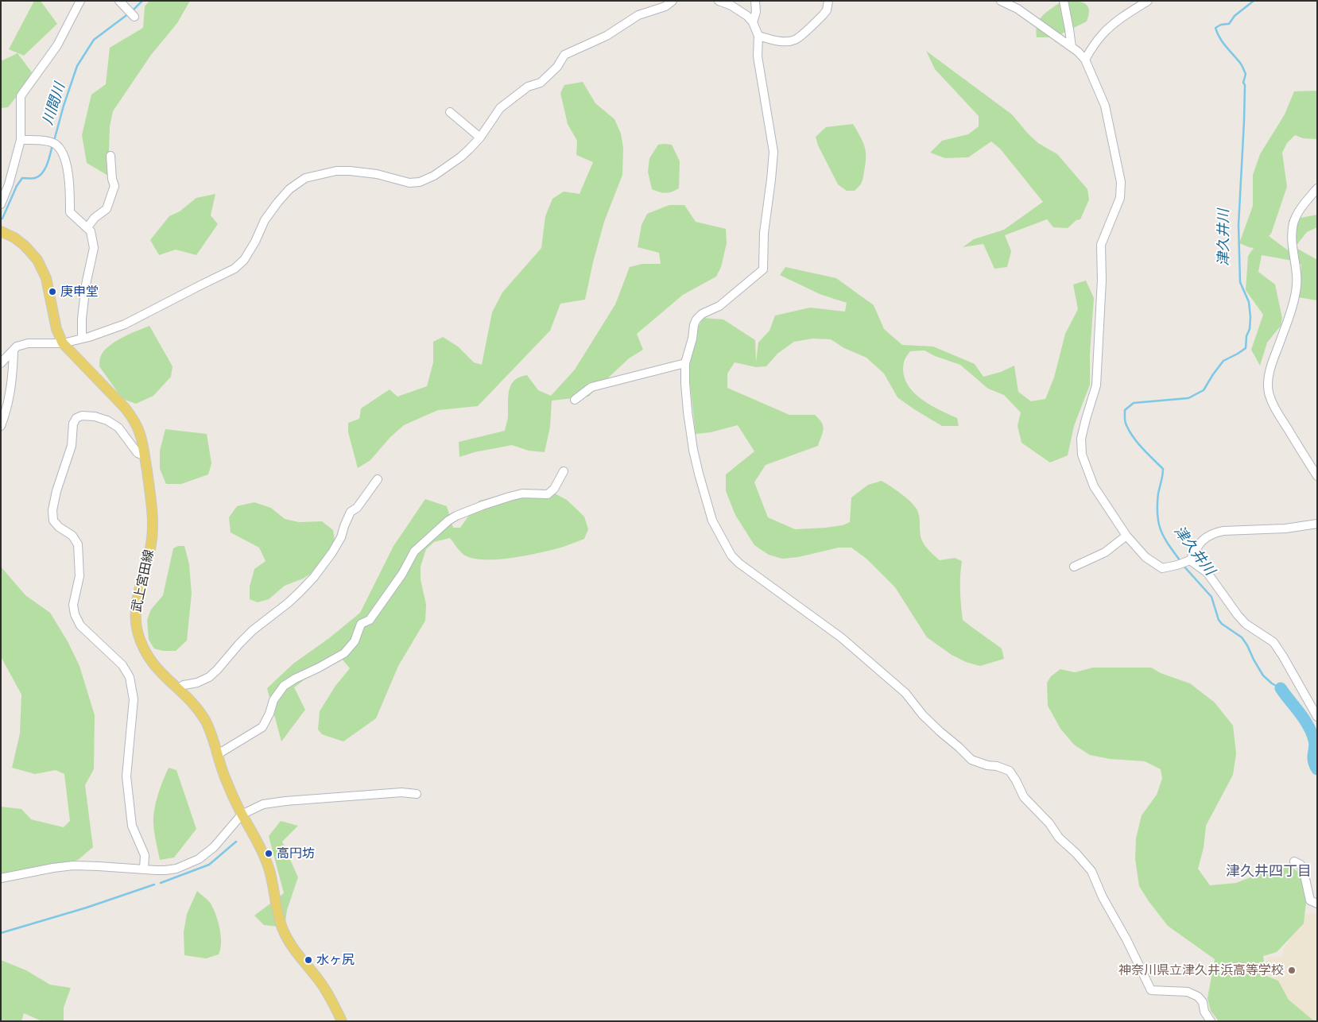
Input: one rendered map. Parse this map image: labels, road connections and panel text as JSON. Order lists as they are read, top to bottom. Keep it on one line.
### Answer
{"streets":{"main road":["武上宮田線"]},"districts":["津久井四丁目"],"water":["川間川","津久井川"],"places":["庚申堂","高円坊","水ヶ尻","神奈川県立津久井浜高等学校"]}
